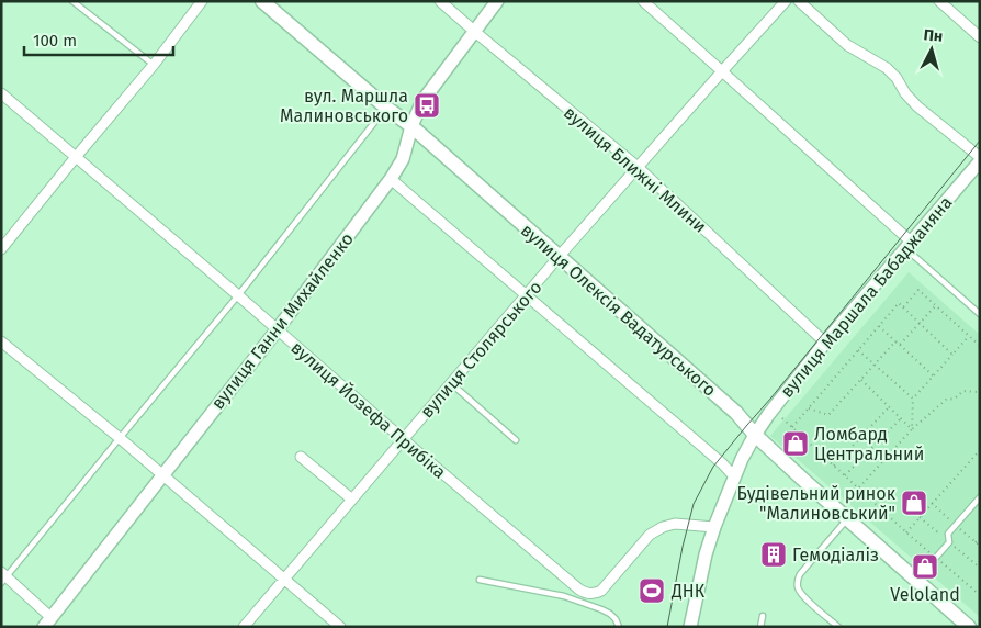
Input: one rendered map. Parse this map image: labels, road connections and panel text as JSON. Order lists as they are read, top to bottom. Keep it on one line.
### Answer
{"streets":{"main road":["вулиця Олексія Вадатурського"],"street":["вулиця Ближні Млини","вулиця Маршала Бабаджаняна","вулиця Ганни Михайленко","вулиця Столярського","вулиця Йозефа Прибіка"]},"crossings":[["вулиця Ближні Млини","вулиця Маршала Бабаджаняна"],["вулиця Ближні Млини","вулиця Ганни Михайленко"],["вулиця Ближні Млини","вулиця Столярського"],["вулиця Маршала Бабаджаняна","вулиця Олексія Вадатурського"],["вулиця Олексія Вадатурського","вулиця Ганни Михайленко"],["вулиця Олексія Вадатурського","вулиця Столярського"],["вулиця Ганни Михайленко","вулиця Йозефа Прибіка"],["вулиця Столярського","вулиця Йозефа Прибіка"]],"places":{"bus stop":["вул. Маршла Малиновського"],"shop":["Ломбард Центральний","Будівельний ринок \"Малиновський\"","Veloland"],"building":["Гемодіаліз"],"sports":["ДНК"]},"scale_bar":"100 m","north":"top"}
